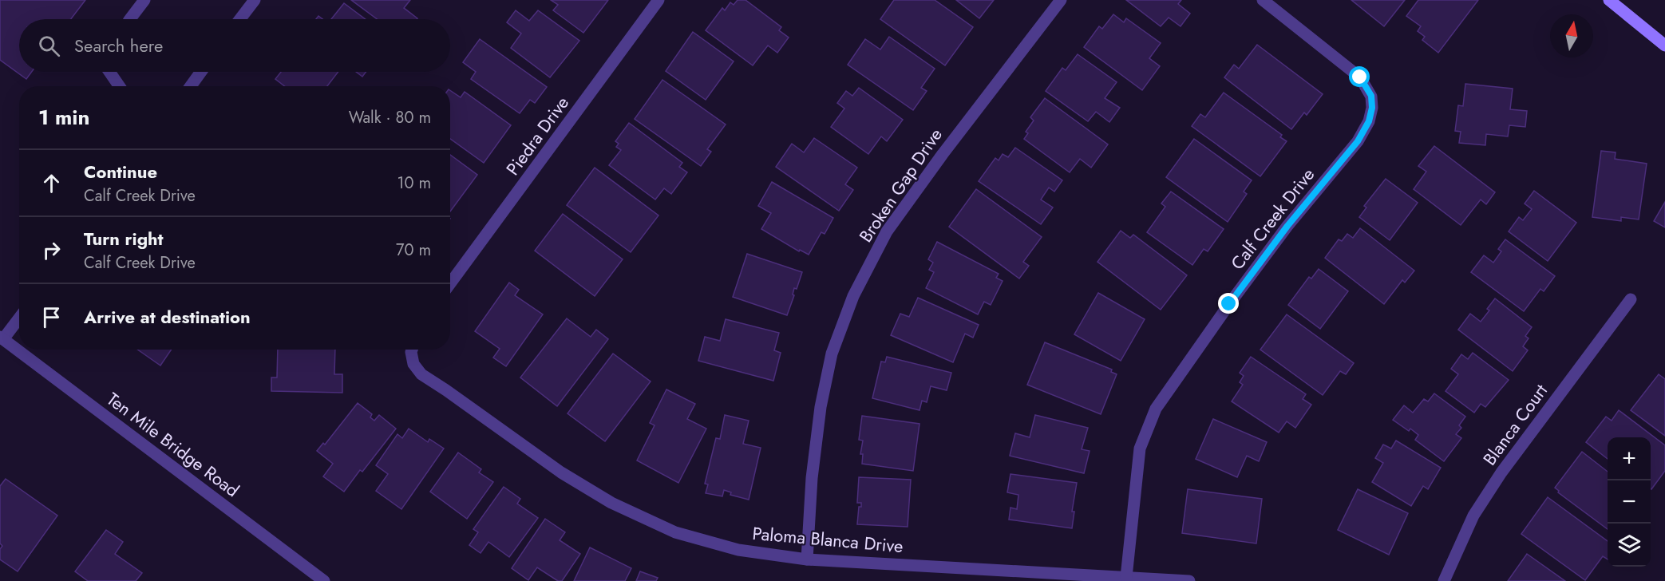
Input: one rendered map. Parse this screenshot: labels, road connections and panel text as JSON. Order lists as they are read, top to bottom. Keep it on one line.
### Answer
{"streets":{"street":["Piedra Drive","Broken Gap Drive","Calf Creek Drive","Blanca Court","Ten Mile Bridge Road","Paloma Blanca Drive"]},"crossings":[["Broken Gap Drive","Paloma Blanca Drive"],["Calf Creek Drive","Paloma Blanca Drive"]],"north":"top","page":{"search":"Search here","heading":["1 min","Walk · 80 m"],"list":[["Continue","Calf Creek Drive","10 m"],["Turn right","Calf Creek Drive","70 m"],"Arrive at destination"],"map_buttons":["+","−"]}}
